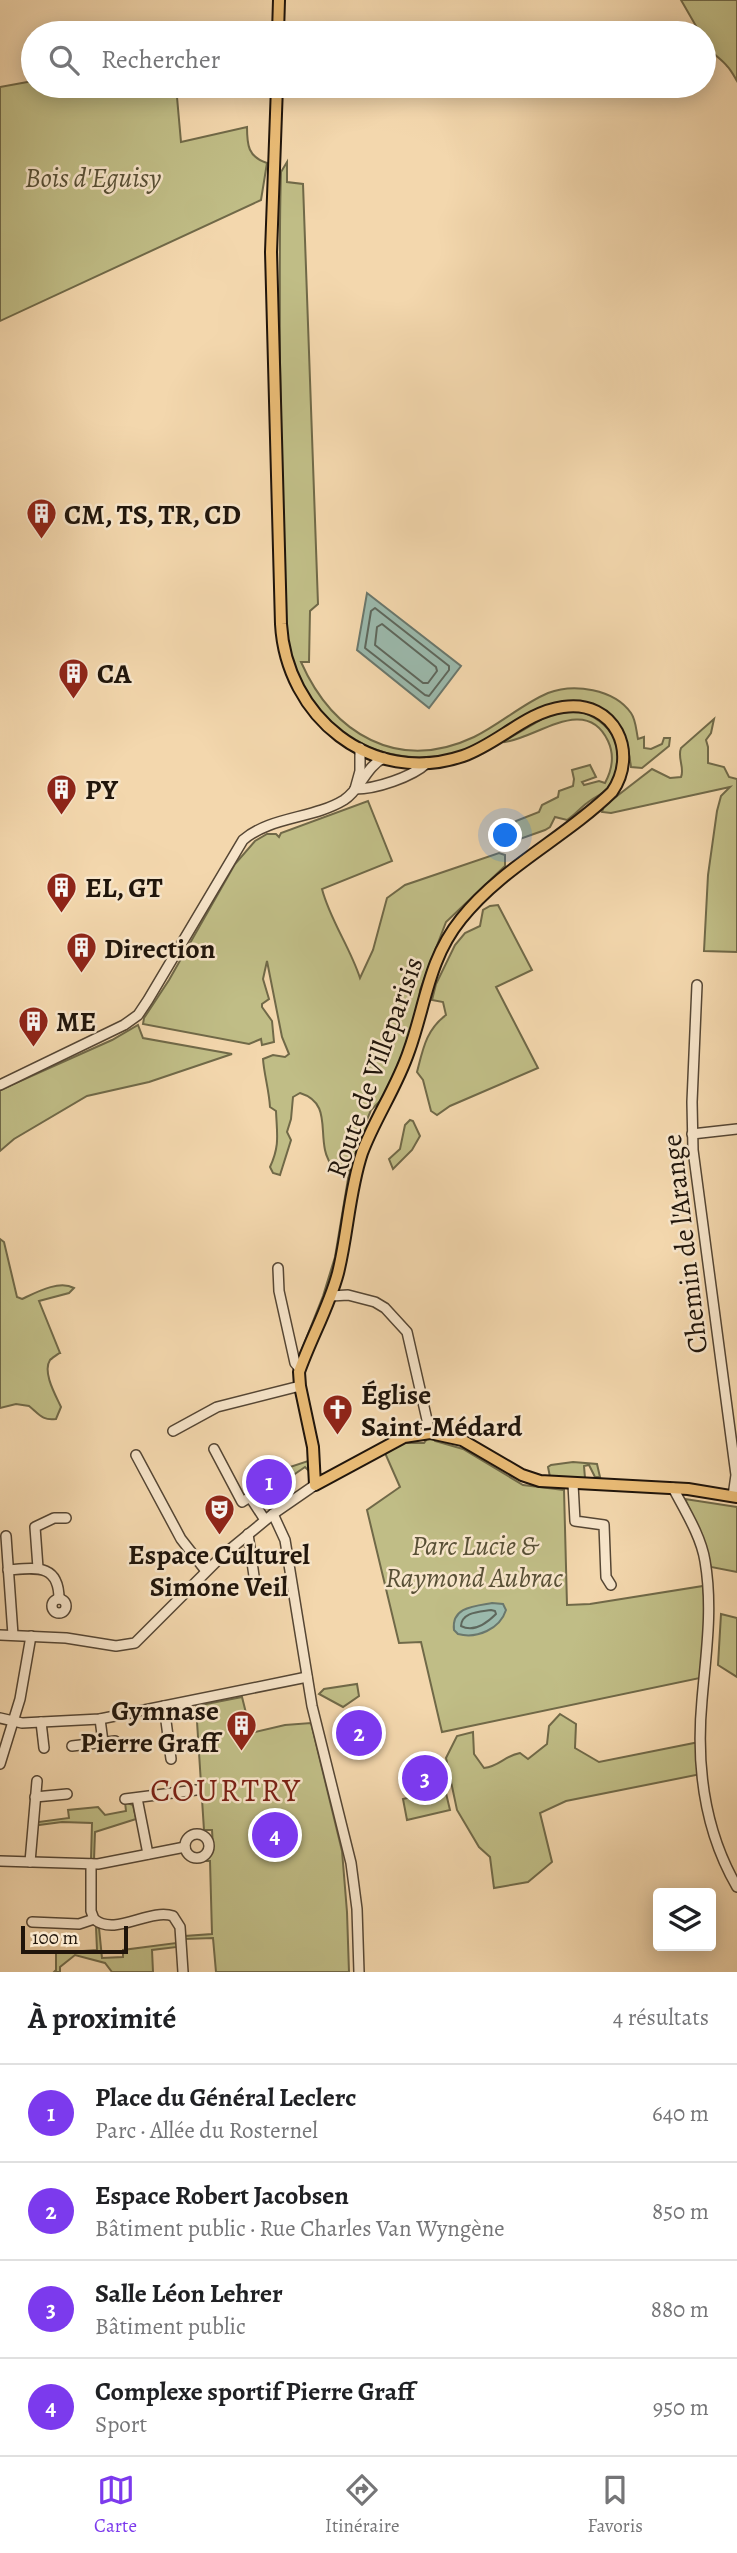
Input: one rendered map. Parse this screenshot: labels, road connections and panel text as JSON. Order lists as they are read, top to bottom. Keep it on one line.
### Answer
{"streets":{"main road":["Route de Villeparisis"],"street":["Chemin de l'Arange"]},"districts":["COURTRY"],"parks":["Bois d'Eguisy","Parc Lucie & Raymond Aubrac"],"places":{"building":["CM, TS, TR, CD","CA","PY","EL, GT","Direction","ME","Gymnase Pierre Graff"],"church":["Église Saint-Médard"],"theatre":["Espace Culturel Simone Veil"]},"scale_bar":"100 m","page":{"search":"Rechercher","pins":["1","2","3","4"],"scale":"100 m","heading":["À proximité","4 résultats"],"list":[{"mark":"1","name":"Place du Général Leclerc","note":"Parc · Allée du Rosternel","value":"640 m"},{"mark":"2","name":"Espace Robert Jacobsen","note":"Bâtiment public · Rue Charles Van Wyngène","value":"850 m"},{"mark":"3","name":"Salle Léon Lehrer","note":"Bâtiment public","value":"880 m"},{"mark":"4","name":"Complexe sportif Pierre Graff","note":"Sport","value":"950 m"}],"nav":["Carte","Itinéraire","Favoris"]}}
